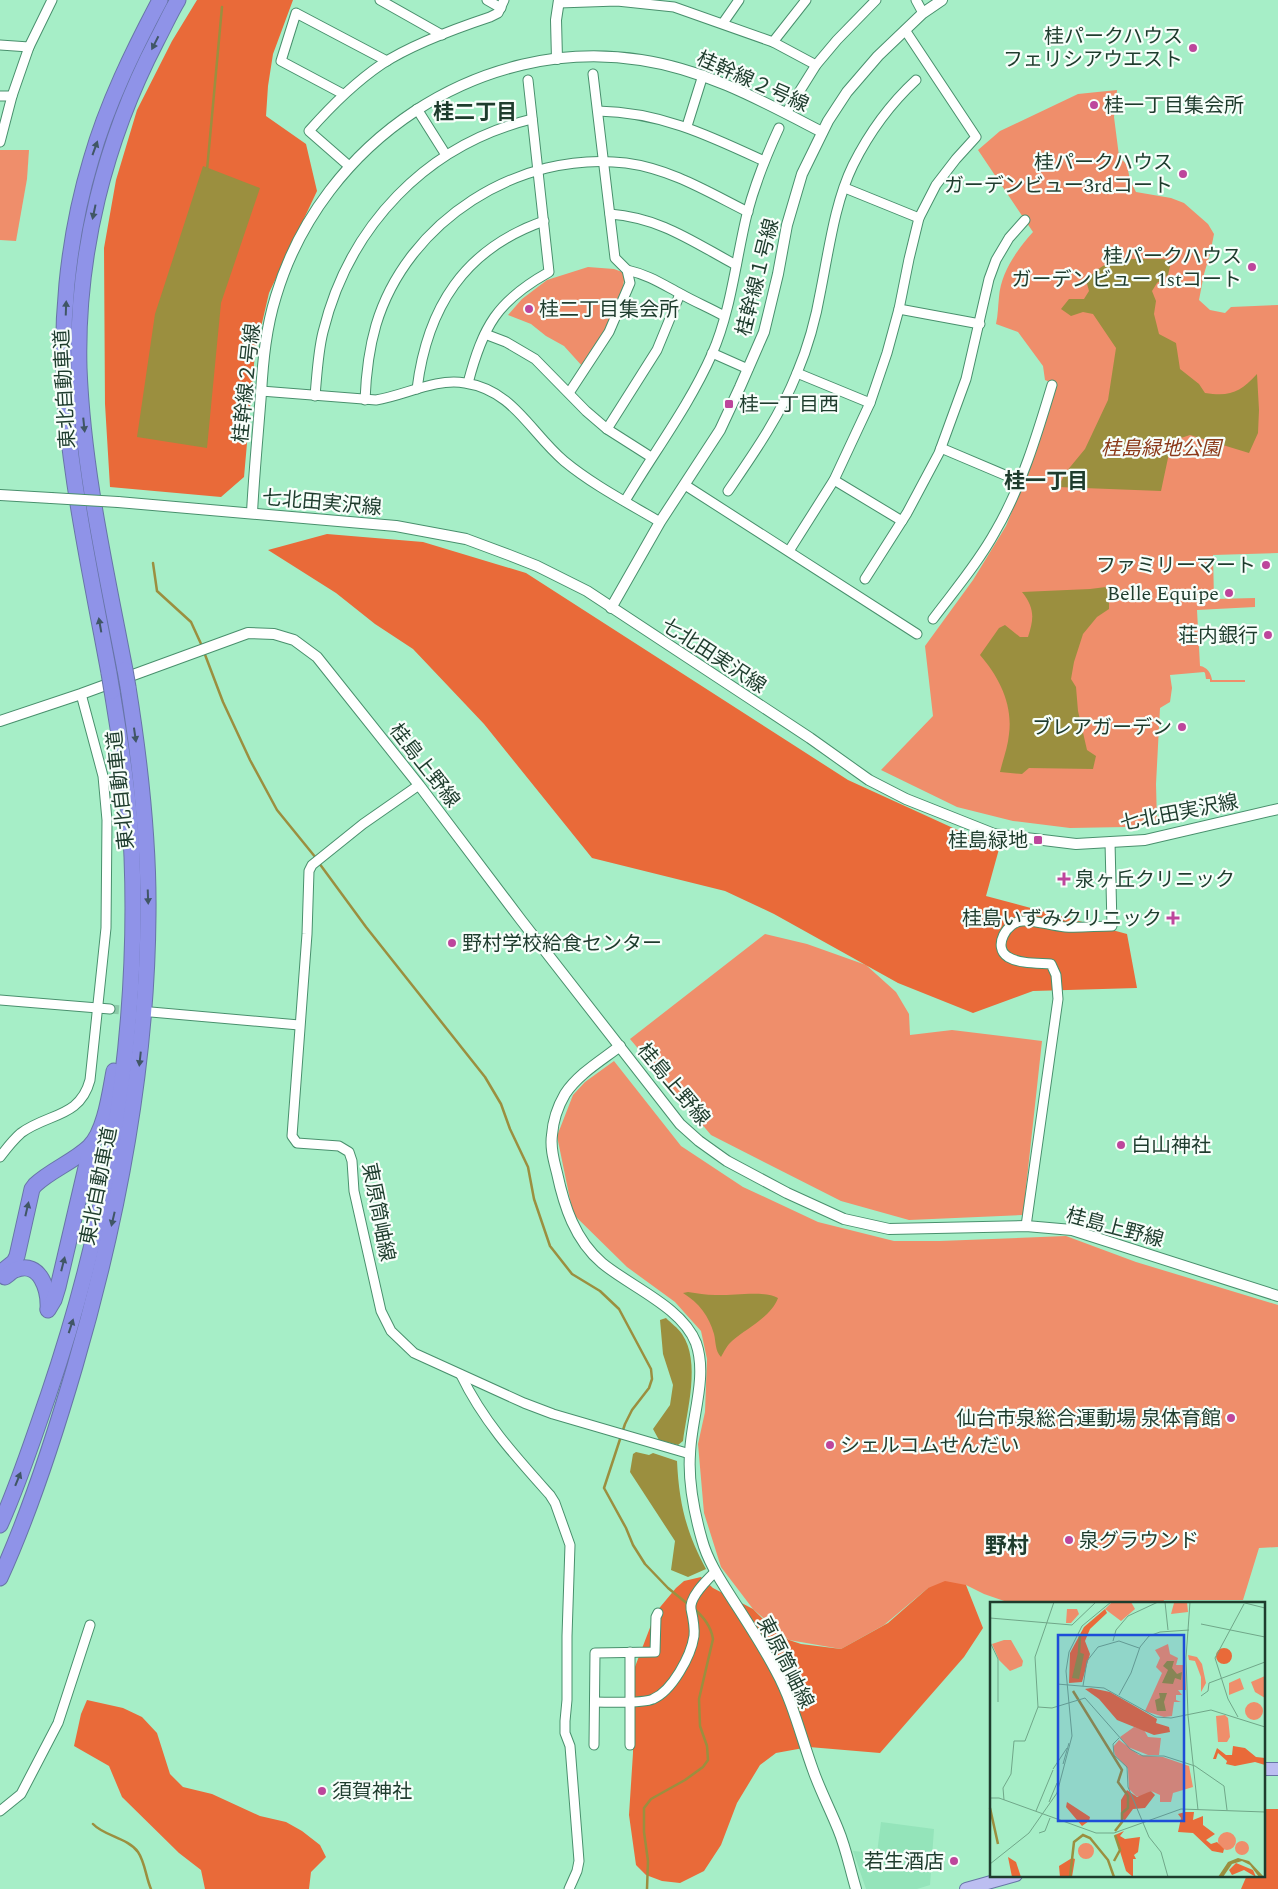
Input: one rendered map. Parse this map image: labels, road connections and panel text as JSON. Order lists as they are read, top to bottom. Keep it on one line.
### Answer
{"streets":{"highway":["東北自動車道"],"street":["桂幹線２号線","桂幹線１号線","七北田実沢線","桂島上野線","東原筒岫線"]},"crossings":[["桂幹線２号線","桂幹線１号線"],["桂幹線２号線","七北田実沢線"],["桂幹線１号線","七北田実沢線"],["桂島上野線","東原筒岫線"]],"districts":["桂二丁目","桂一丁目","野村"],"parks":["桂島緑地公園"],"places":{"other":["桂パークハウス フェリシアウエスト","桂一丁目集会所","桂パークハウス ガーデンビュー3rdコート","桂パークハウス ガーデンビュー 1stコート","桂二丁目集会所","ファミリーマート","Belle Equipe","荘内銀行","ブレアガーデン","野村学校給食センター","白山神社","仙台市泉総合運動場 泉体育館","シェルコムせんだい","泉グラウンド","須賀神社","若生酒店"],"transit":["桂一丁目西","桂島緑地"],"health":["泉ヶ丘クリニック","桂島いずみクリニック"]}}
